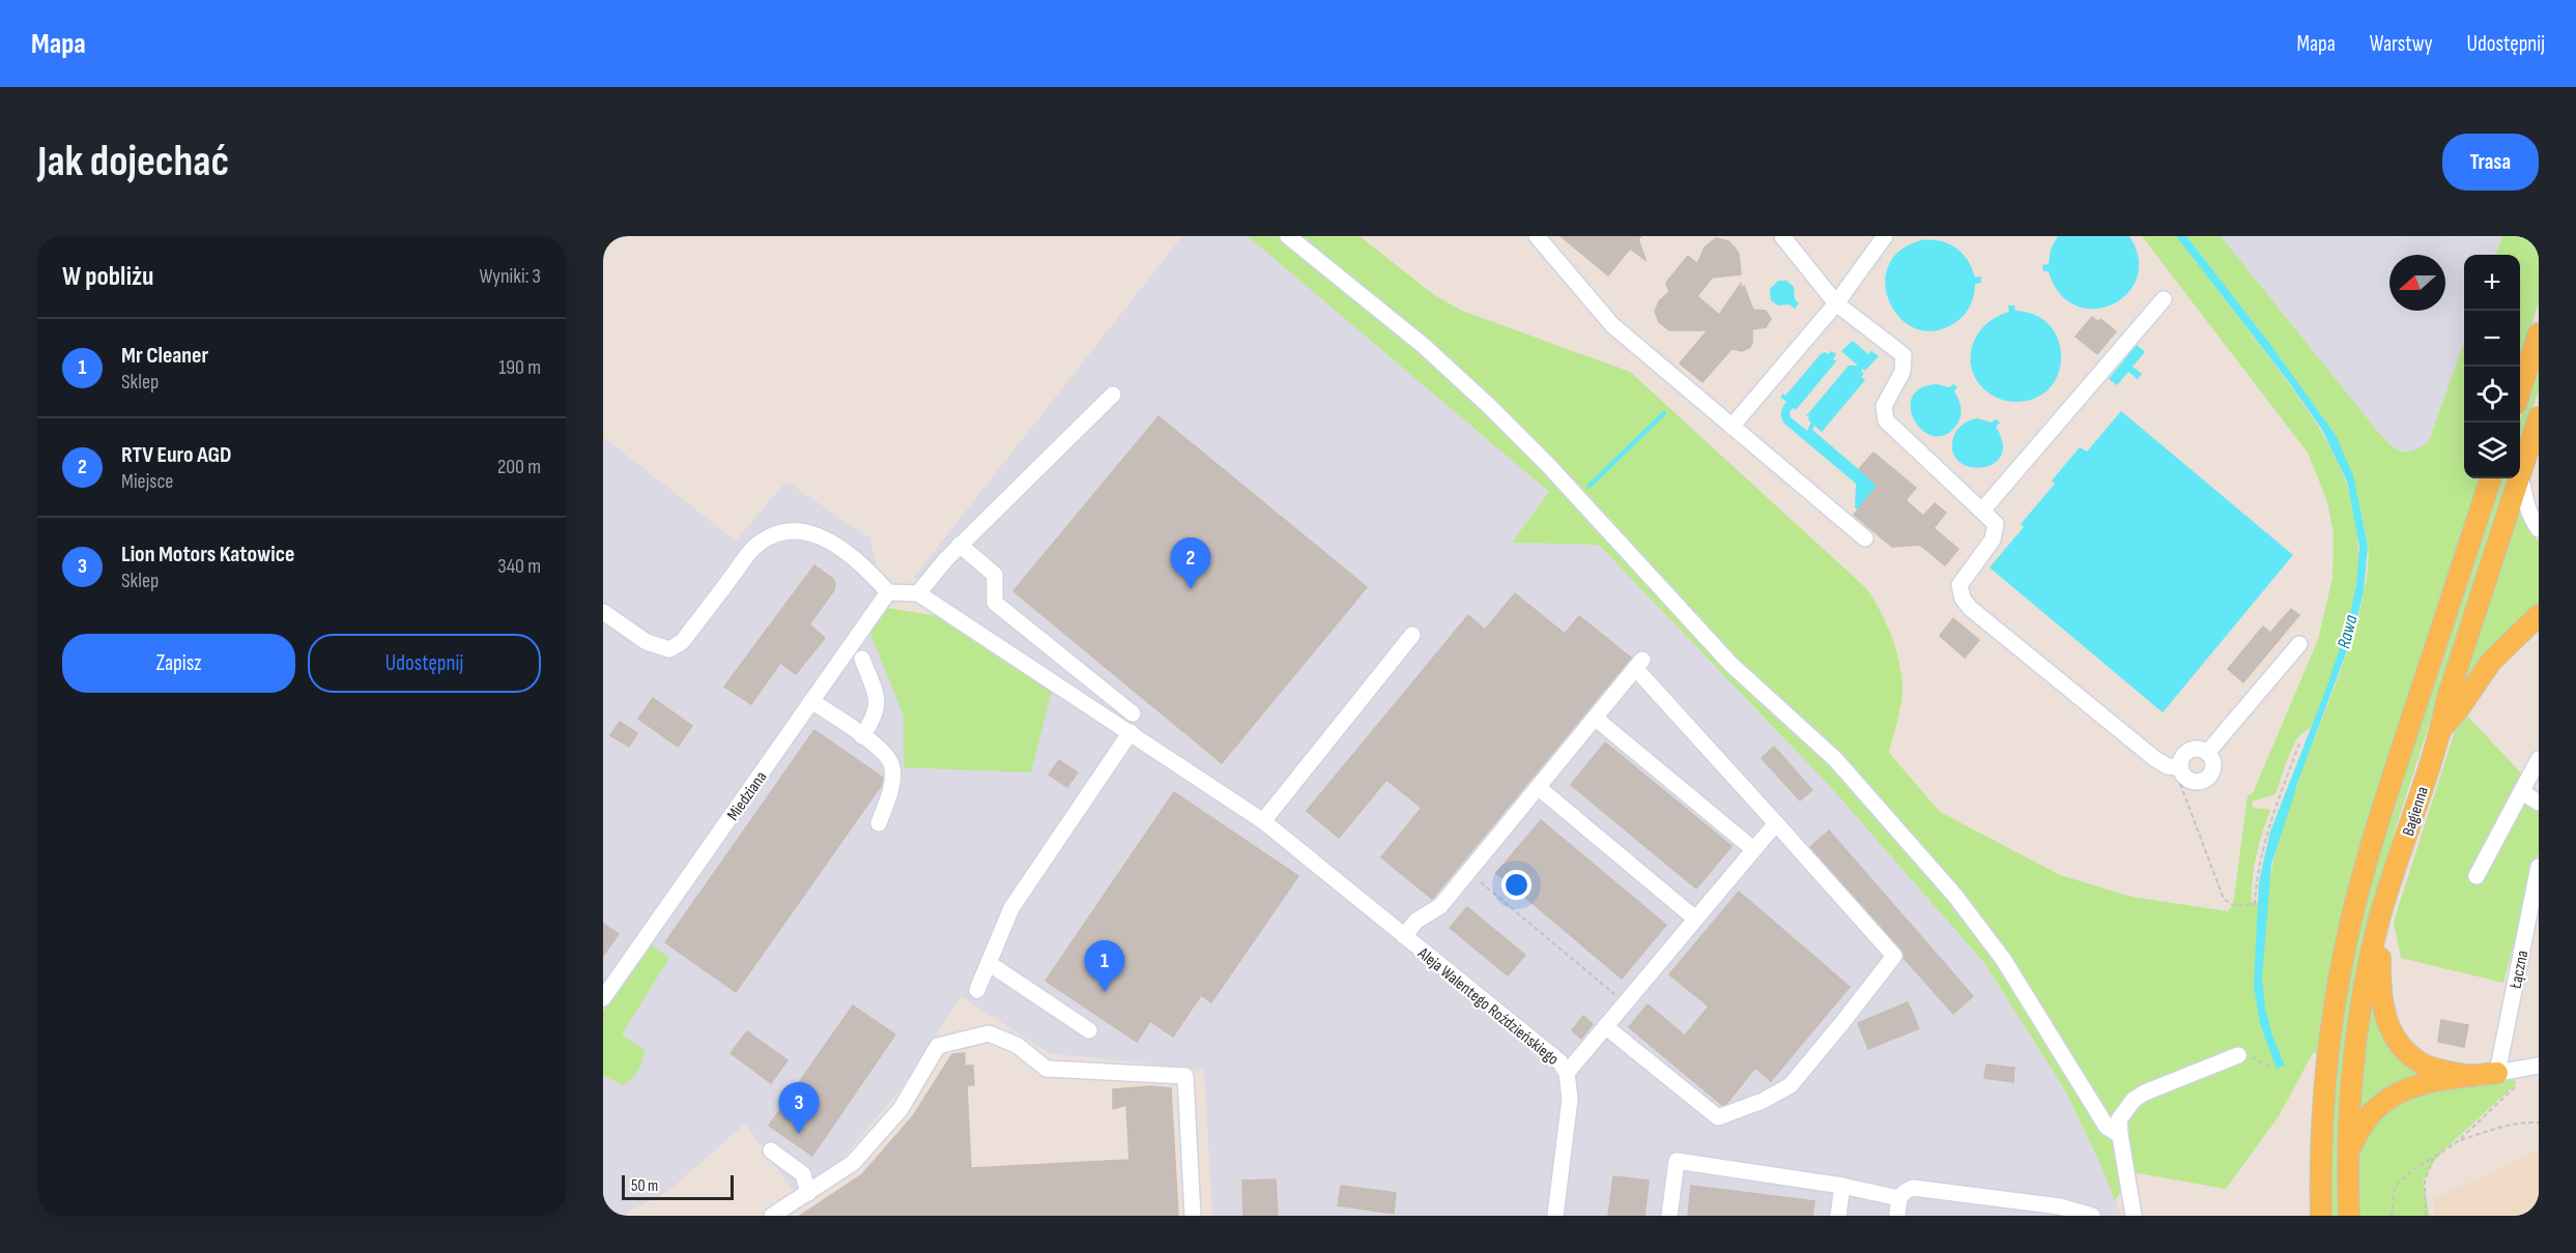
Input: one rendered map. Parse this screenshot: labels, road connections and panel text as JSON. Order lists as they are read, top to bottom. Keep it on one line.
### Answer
{"streets":{"main road":["Bagienna"],"street":["Miedziana","Łączna","Aleja Walentego Roździeńskiego"]},"water":["Rawa"],"scale_bar":"50 m","north":"left","page":{"header":"Mapa","nav":["Mapa","Warstwy","Udostępnij"],"buttons":["Trasa",["Zapisz","Udostępnij"]],"title":"Jak dojechać","heading":["W pobliżu","Wyniki: 3"],"map_buttons":["+","−"],"list":[{"mark":"1","name":"Mr Cleaner","note":"Sklep","value":"190 m"},{"mark":"2","name":"RTV Euro AGD","note":"Miejsce","value":"200 m"},{"mark":"3","name":"Lion Motors Katowice","note":"Sklep","value":"340 m"}],"pins":["2","1","3"],"scale":"50 m"}}
